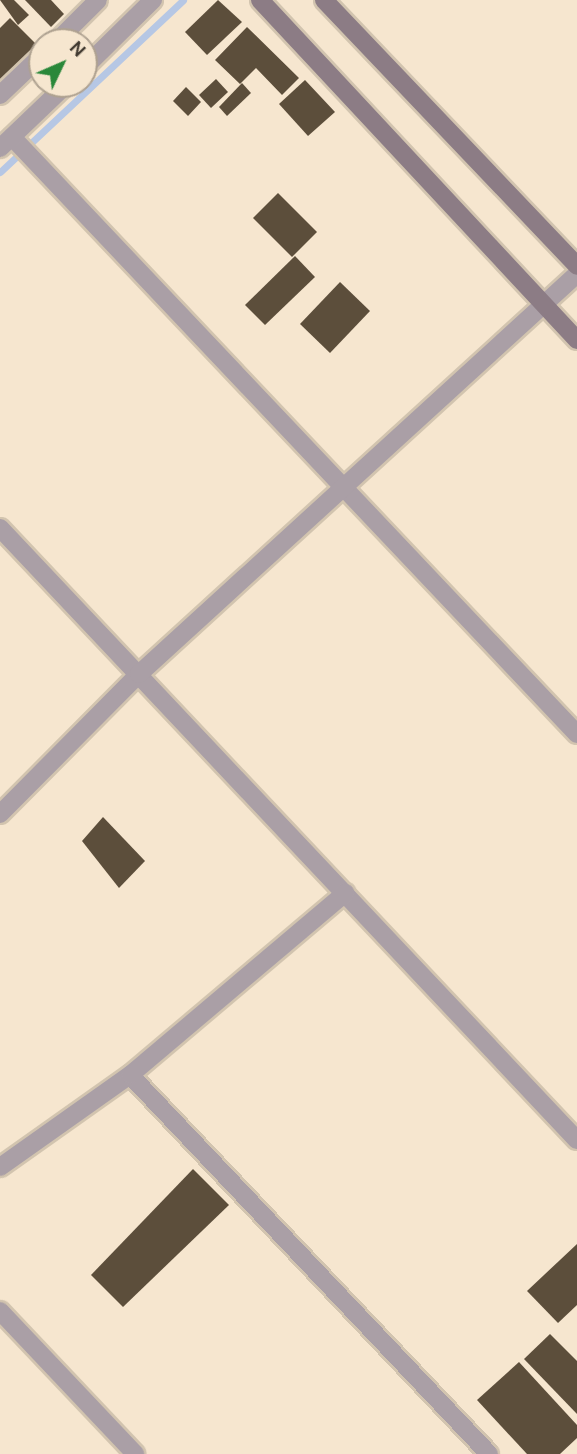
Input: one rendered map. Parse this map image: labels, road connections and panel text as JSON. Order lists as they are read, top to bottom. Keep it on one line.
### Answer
{"north":"top right"}
